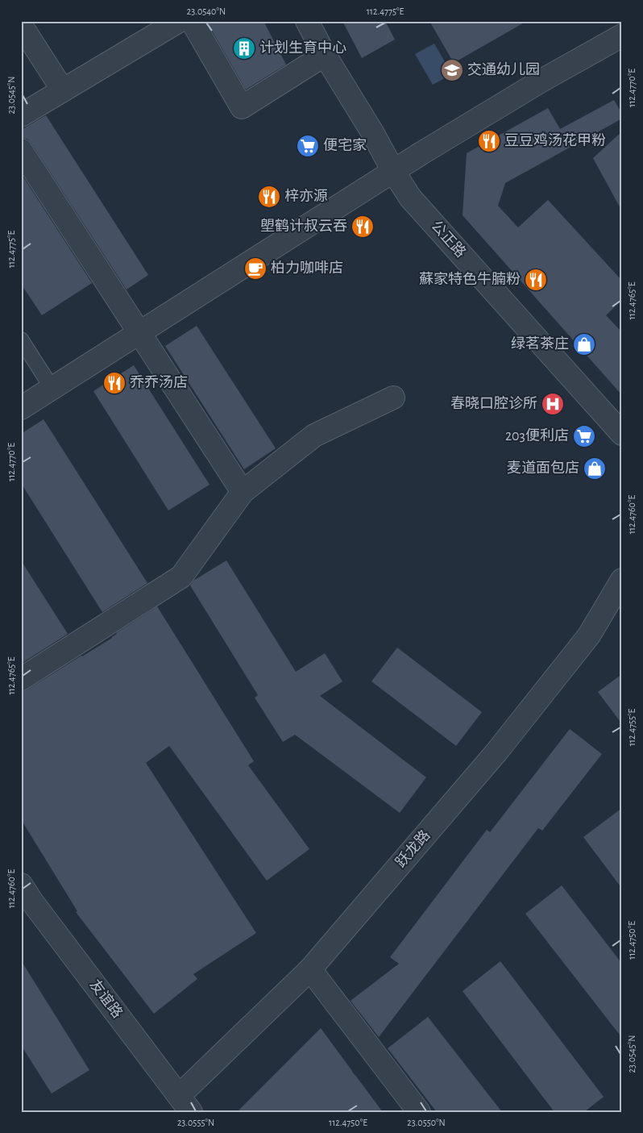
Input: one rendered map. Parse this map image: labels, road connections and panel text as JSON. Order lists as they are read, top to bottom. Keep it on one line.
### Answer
{"streets":{"street":["公正路","跃龙路","友谊路"]},"crossings":[["跃龙路","友谊路"]],"places":{"building":["计划生育中心"],"school or university":["交通幼儿园"],"restaurant":["豆豆鸡汤花甲粉","梓亦源","塱鹤计叔云吞","蘇家特色牛腩粉","乔乔汤店"],"supermarket":["便宅家","203便利店"],"cafe":["柏力咖啡店"],"shop":["绿茗茶庄","麦道面包店"],"hospital":["春晓口腔诊所"]},"coordinates":["23.0540°N","112.4775°E","112.4770°E","23.0545°N","112.4765°E","112.4760°E","112.4755°E","112.4750°E","23.0555°N","23.0550°N"]}
